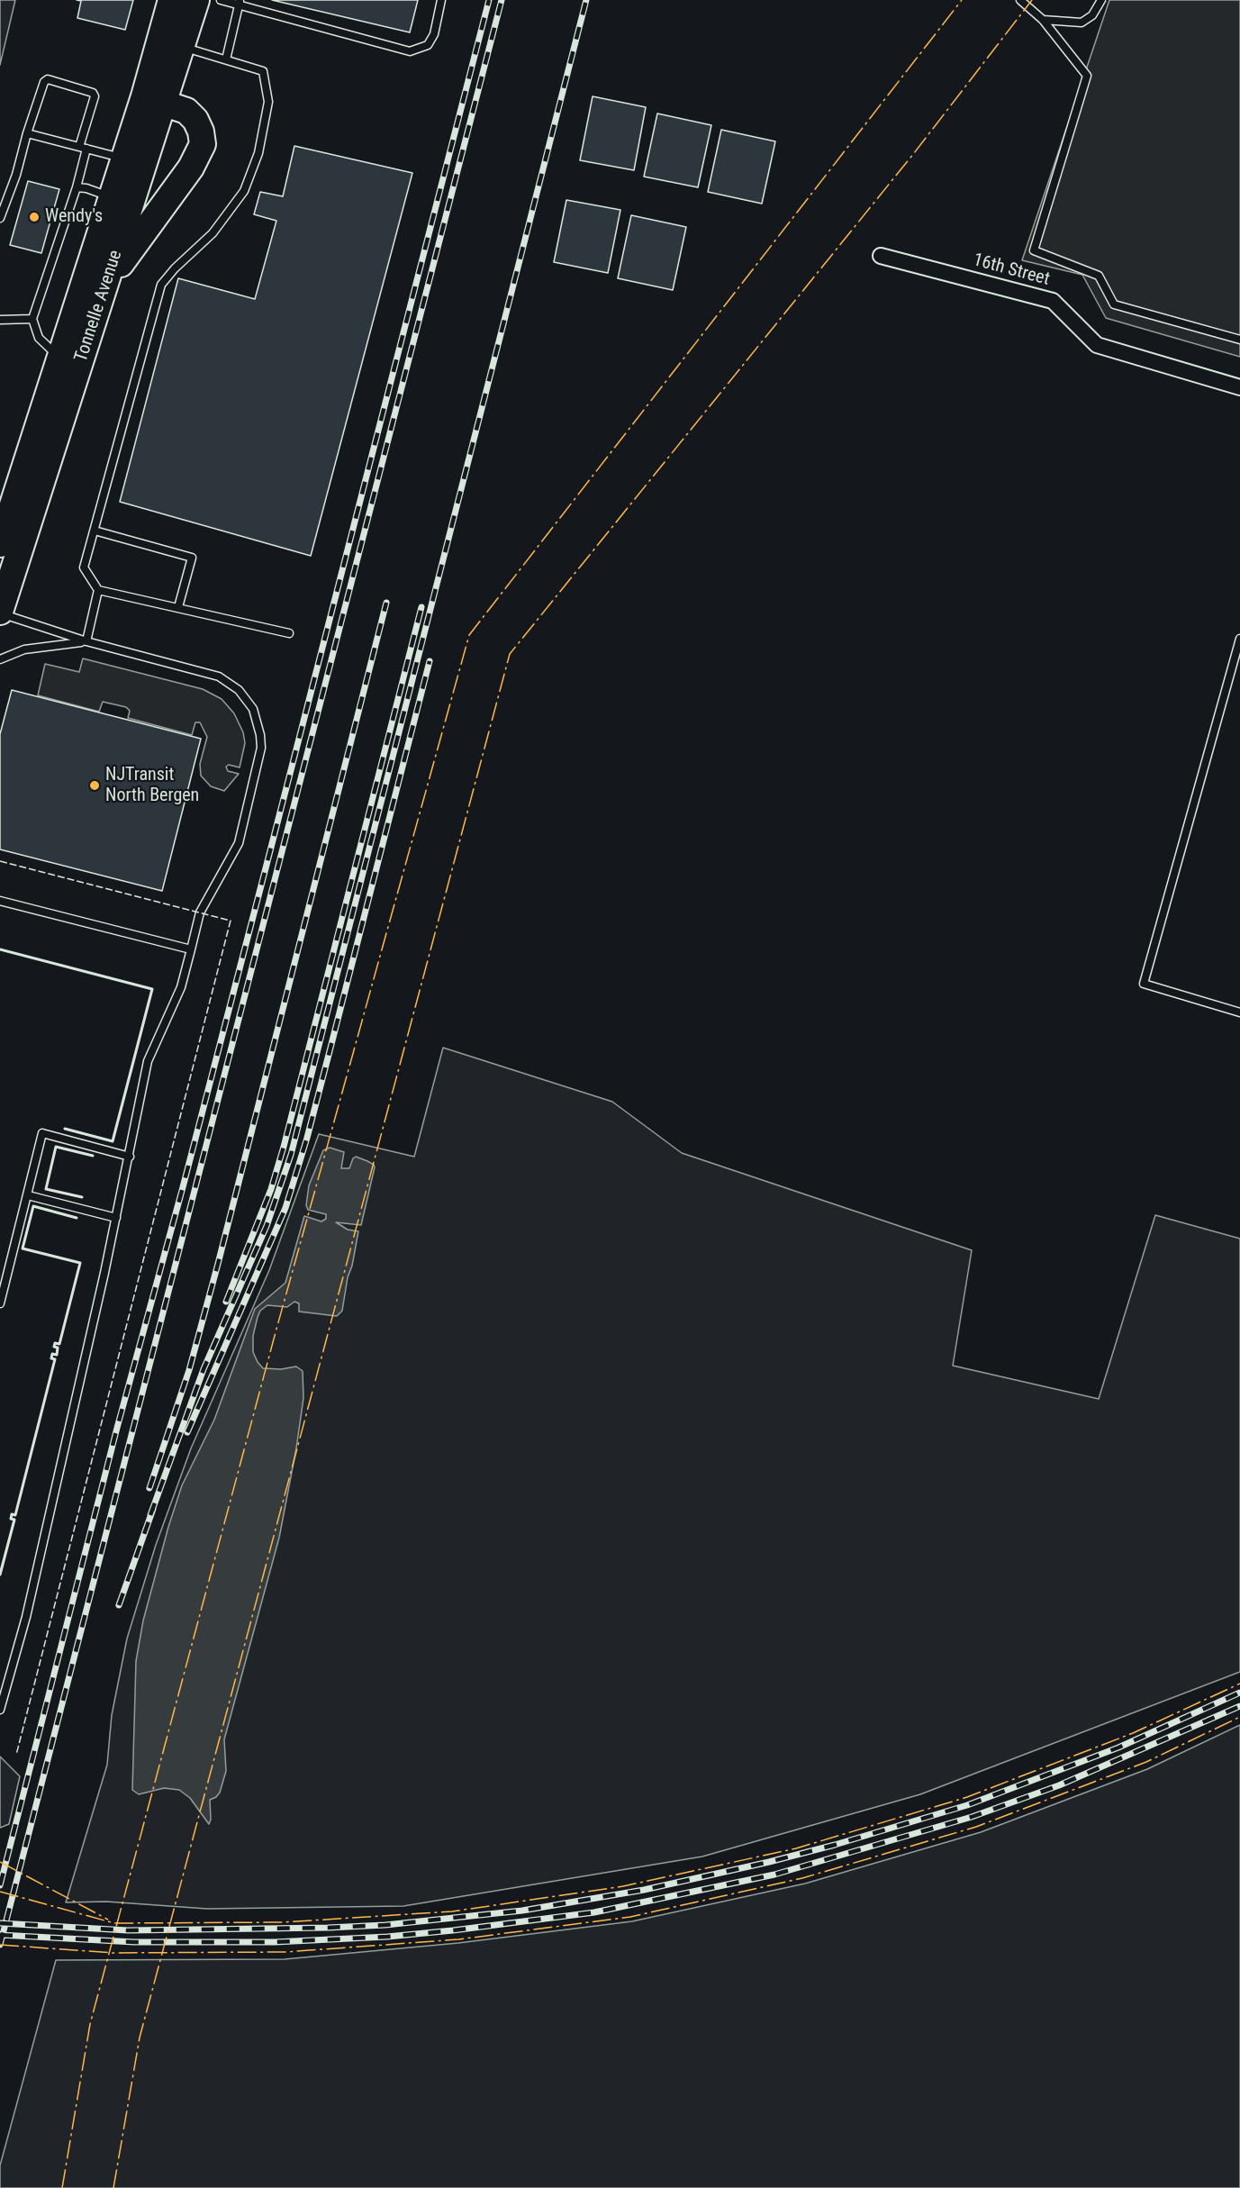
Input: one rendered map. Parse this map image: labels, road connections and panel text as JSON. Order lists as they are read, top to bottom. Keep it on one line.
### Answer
{"streets":{"highway":["Tonnelle Avenue"],"street":["16th Street"]},"places":["Wendy's","NJTransit North Bergen"]}
